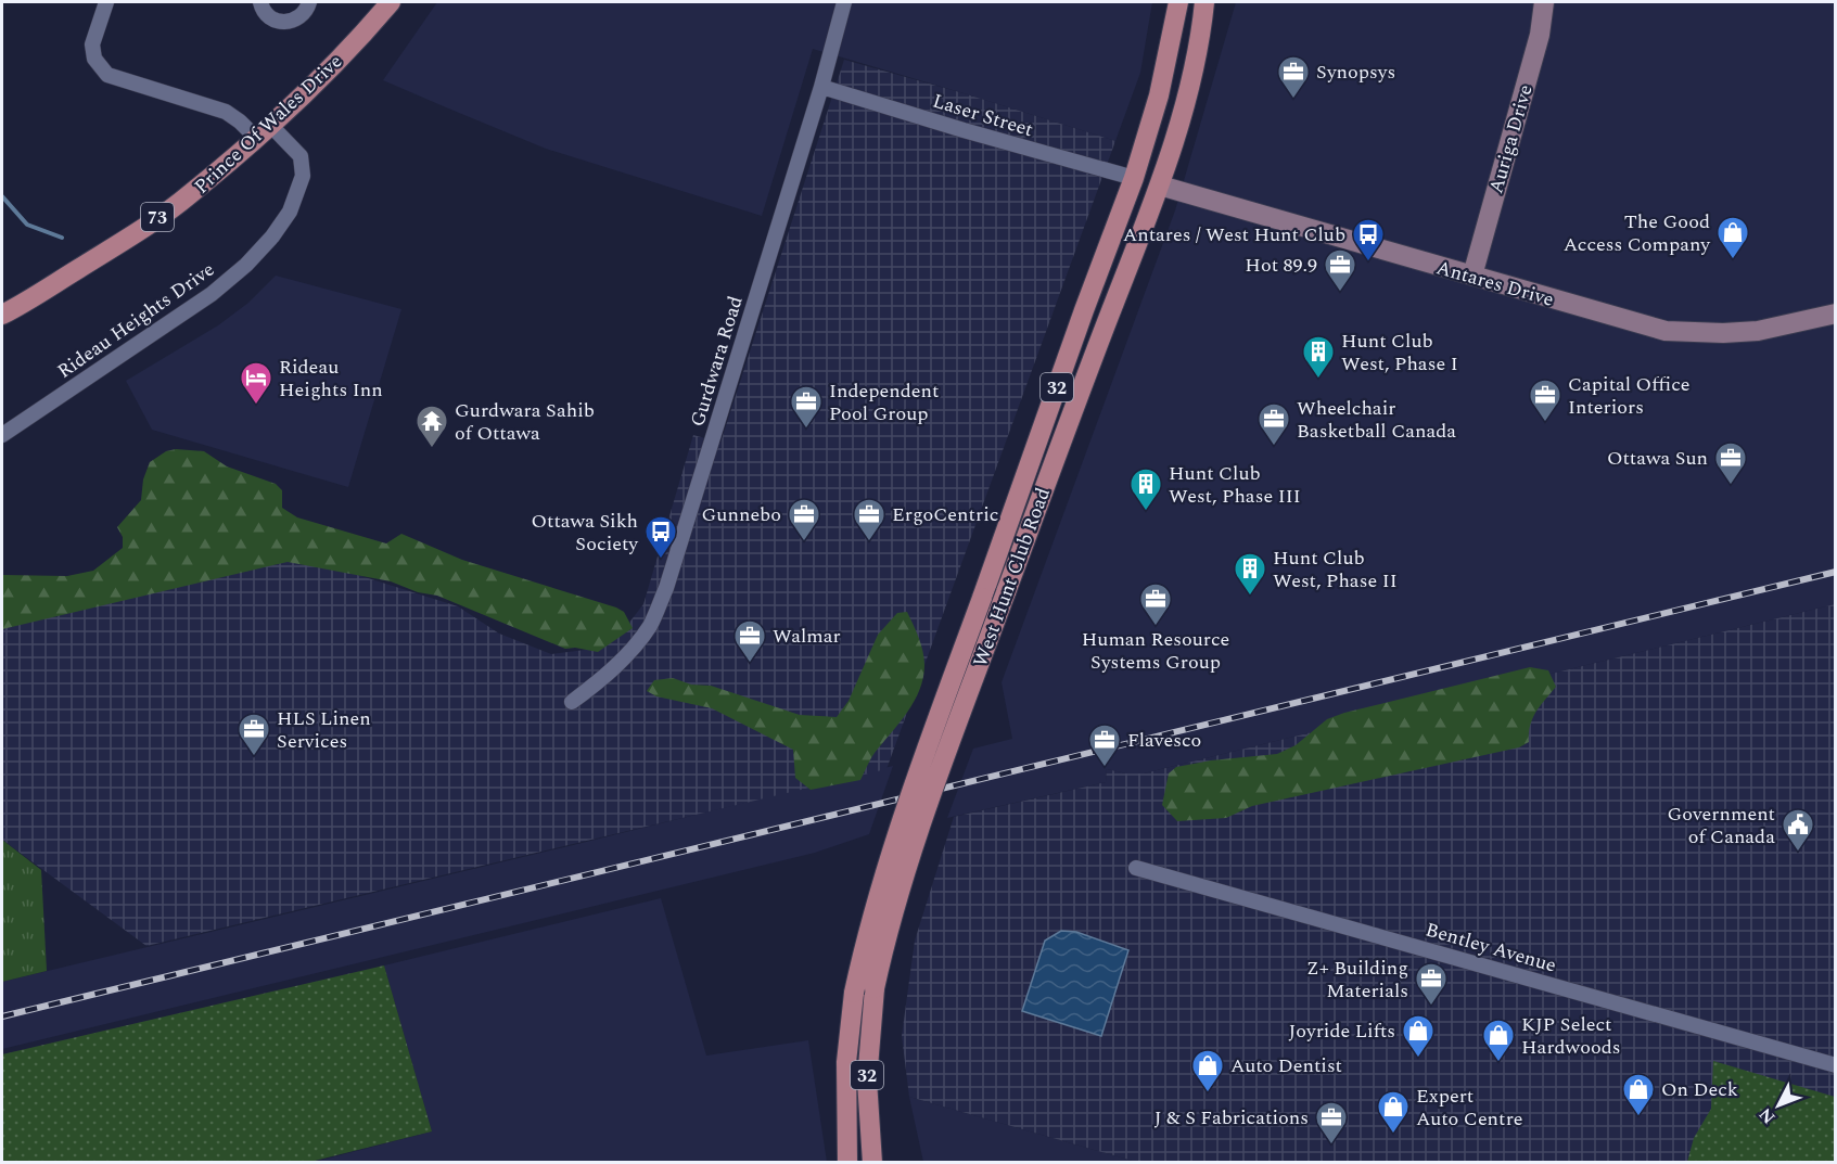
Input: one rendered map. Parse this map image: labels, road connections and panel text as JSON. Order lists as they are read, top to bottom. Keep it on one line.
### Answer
{"streets":{"main road":["Prince Of Wales Drive","73","32","West Hunt Club Road"],"street":["Laser Street","Auriga Drive","Antares Drive","Rideau Heights Drive","Gurdwara Road","Bentley Avenue"]},"crossings":[["Laser Street","Gurdwara Road"],["Laser Street","West Hunt Club Road"],["Prince Of Wales Drive","Rideau Heights Drive"],["Auriga Drive","Antares Drive"],["Antares Drive","West Hunt Club Road"]],"places":{"office":["Synopsys","Hot 89.9","Capital Office Interiors","Independent Pool Group","Wheelchair Basketball Canada","Ottawa Sun","Gunnebo","ErgoCentric","Human Resource Systems Group","Walmar","HLS Linen Services","Flavesco","Z+ Building Materials","J & S Fabrications"],"shop":["The Good Access Company","Joyride Lifts","KJP Select Hardwoods","Auto Dentist","On Deck","Expert Auto Centre"],"bus stop":["Antares / West Hunt Club","Ottawa Sikh Society"],"building":["Hunt Club West, Phase I","Hunt Club West, Phase III","Hunt Club West, Phase II"],"hotel":["Rideau Heights Inn"],"temple":["Gurdwara Sahib of Ottawa"],"public building":["Government of Canada"]},"north":"bottom left"}
